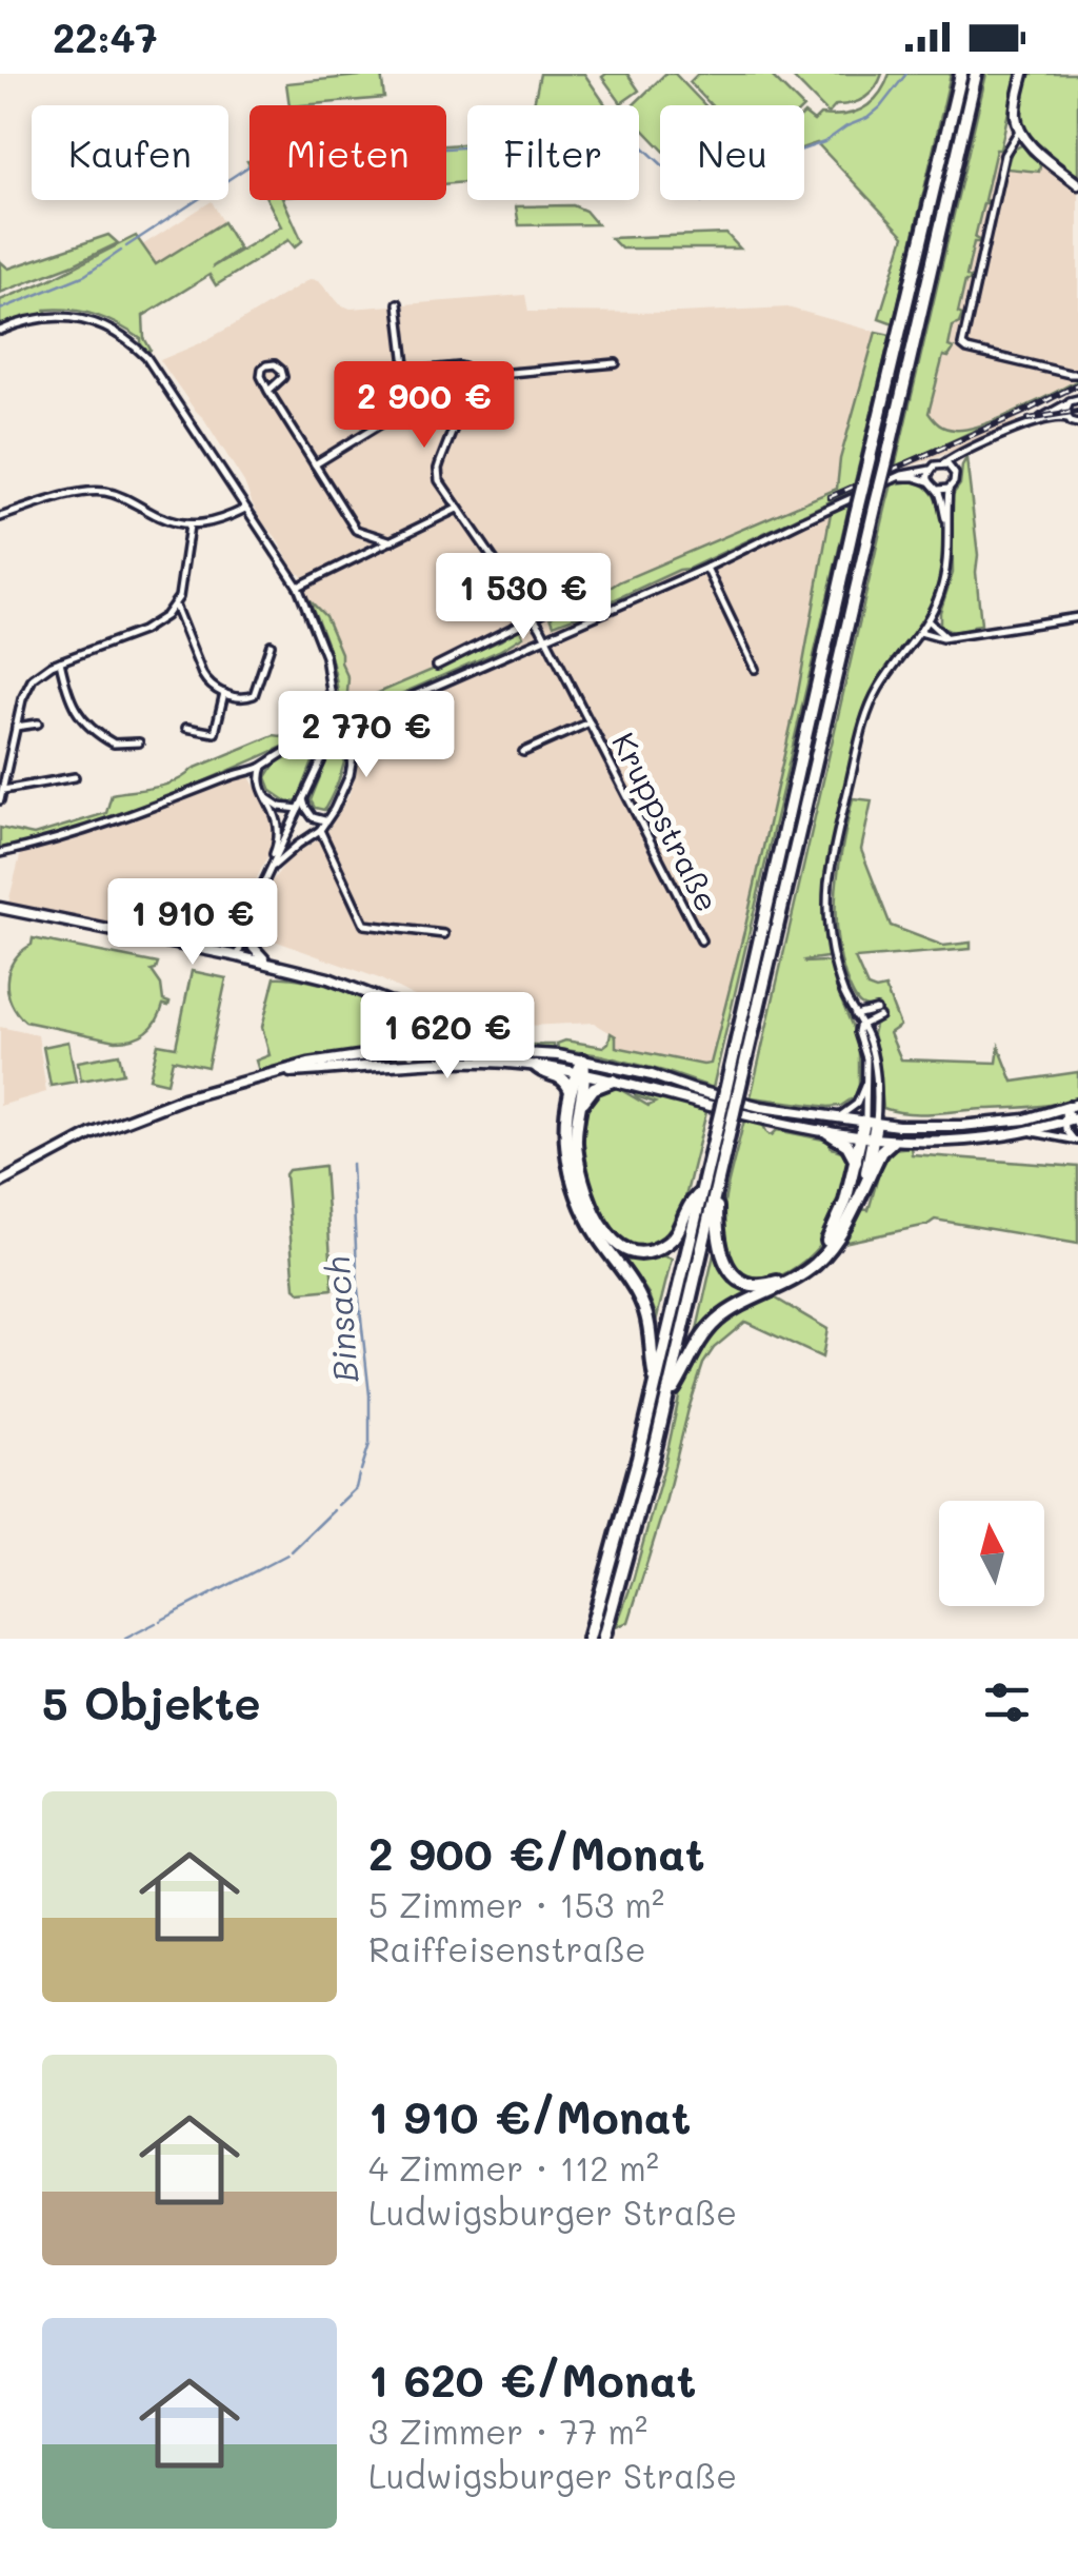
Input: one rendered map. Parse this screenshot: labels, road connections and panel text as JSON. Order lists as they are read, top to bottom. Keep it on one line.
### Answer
{"streets":{"street":["Kruppstraße"]},"water":["Binsach"],"north":"top","page":{"status":"22:47","chip":["Kaufen","Mieten","Filter","Neu"],"price":["2 900 €","1 530 €","2 770 €","1 910 €","1 620 €"],"heading":"5 Objekte","list":[{"name":"2 900 €/Monat","note":"5 Zimmer · 153 m² · Raiffeisenstraße"},{"name":"1 910 €/Monat","note":"4 Zimmer · 112 m² · Ludwigsburger Straße"},{"name":"1 620 €/Monat","note":"3 Zimmer · 77 m² · Ludwigsburger Straße"}]}}
